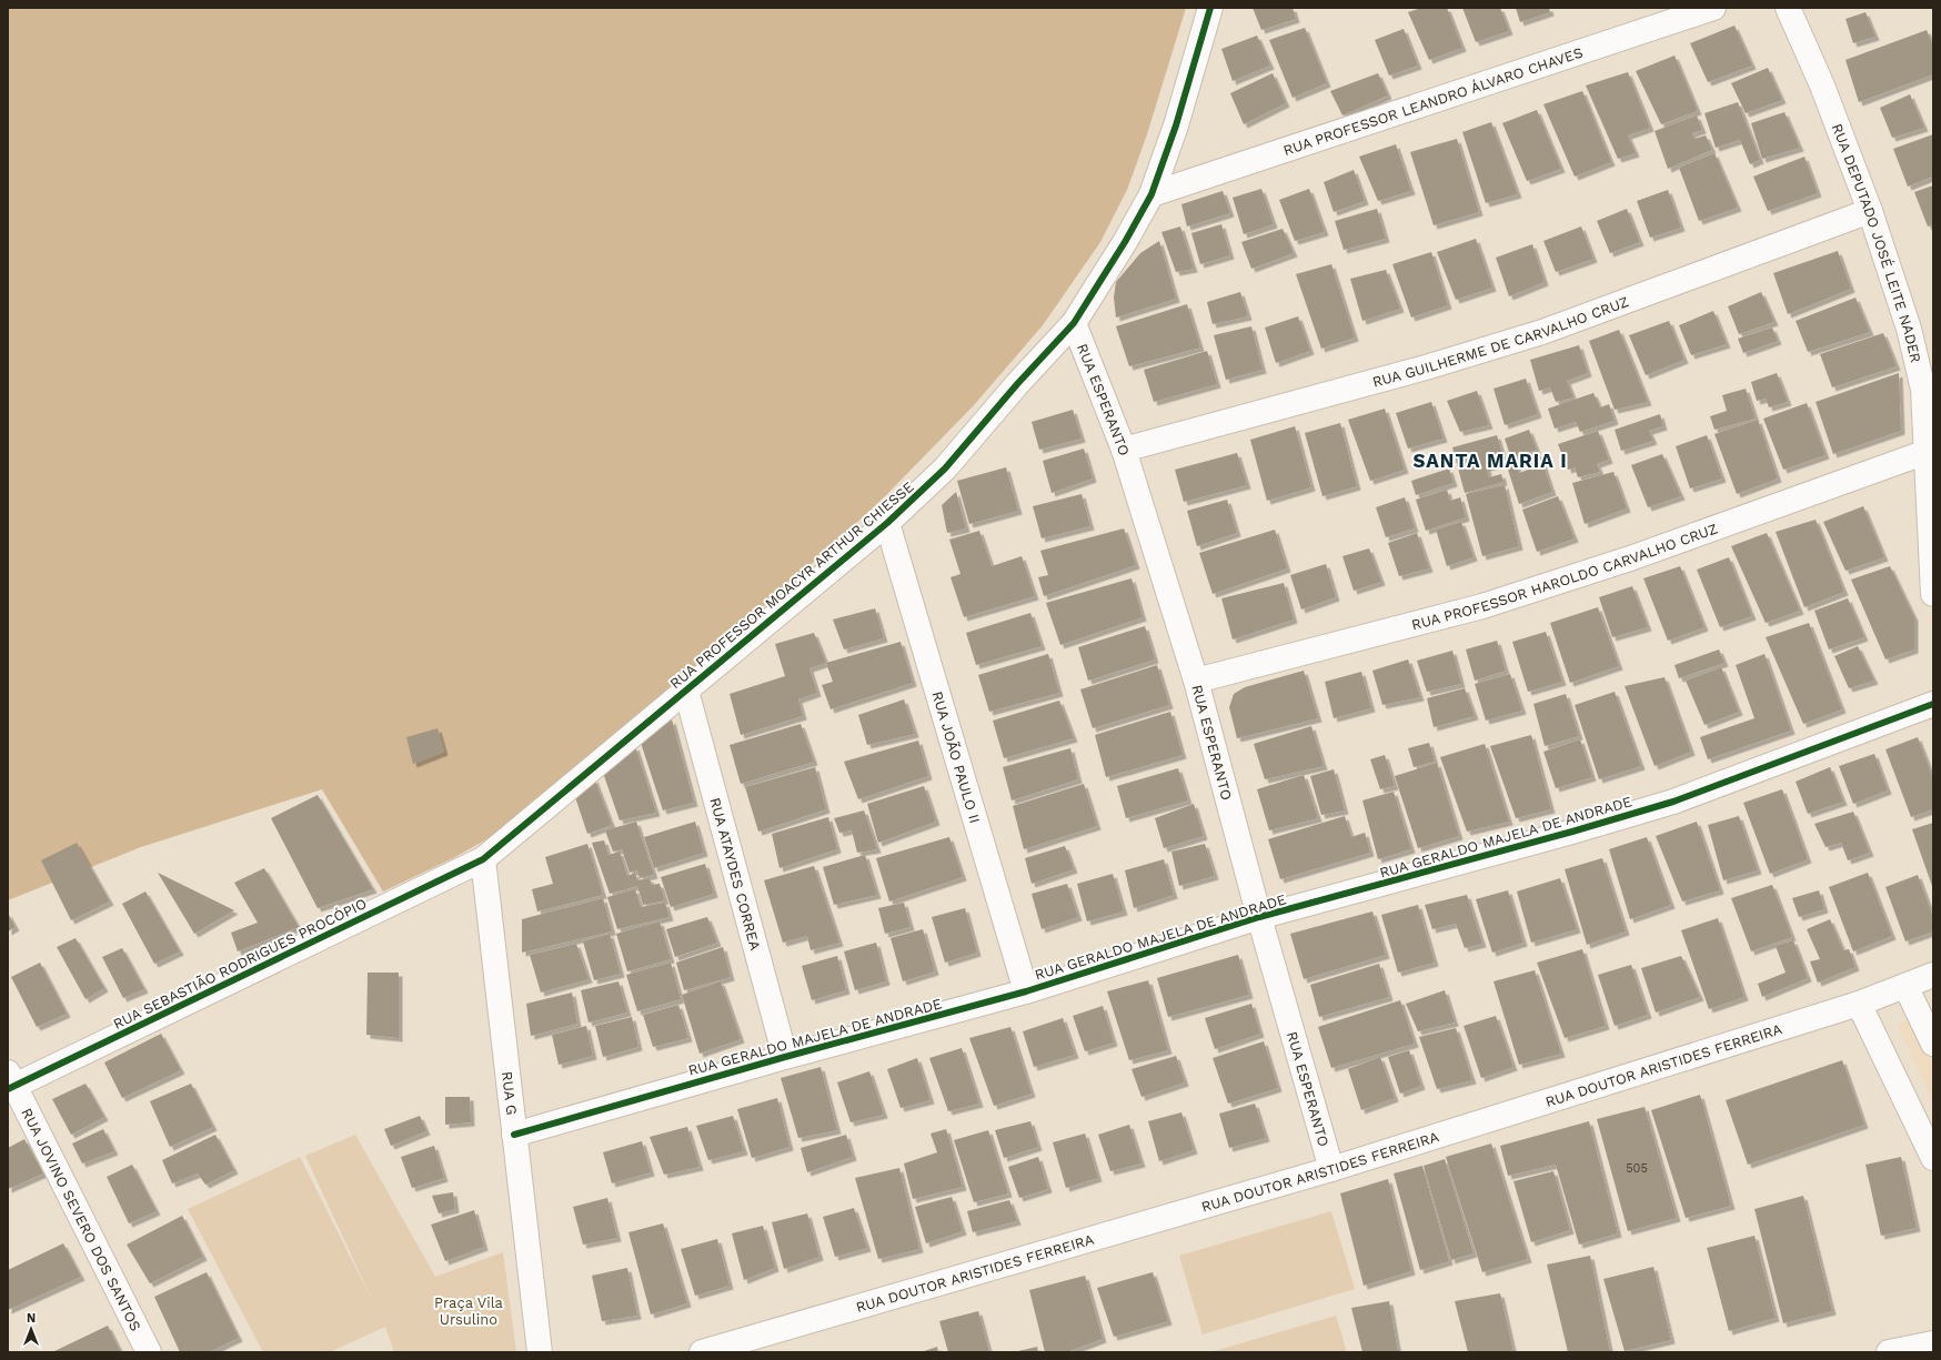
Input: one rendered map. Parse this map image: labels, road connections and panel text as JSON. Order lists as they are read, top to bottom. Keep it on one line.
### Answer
{"streets":{"street":["RUA PROFESSOR LEANDRO ÁLVARO CHAVES","RUA DEPUTADO JOSÉ LEITE NADER","RUA GUILHERME DE CARVALHO CRUZ","RUA ESPERANTO","RUA PROFESSOR HAROLDO CARVALHO CRUZ","RUA PROFESSOR MOACYR ARTHUR CHIESSE","RUA JOÃO PAULO II","RUA GERALDO MAJELA DE ANDRADE","RUA ATAYDES CORREA","RUA SEBASTIÃO RODRIGUES PROCÓPIO","RUA DOUTOR ARISTIDES FERREIRA","RUA G","RUA JOVINO SEVERO DOS SANTOS"]},"crossings":[["RUA PROFESSOR LEANDRO ÁLVARO CHAVES","RUA PROFESSOR MOACYR ARTHUR CHIESSE"],["RUA DEPUTADO JOSÉ LEITE NADER","RUA GUILHERME DE CARVALHO CRUZ"],["RUA DEPUTADO JOSÉ LEITE NADER","RUA PROFESSOR HAROLDO CARVALHO CRUZ"],["RUA GUILHERME DE CARVALHO CRUZ","RUA ESPERANTO"],["RUA ESPERANTO","RUA PROFESSOR HAROLDO CARVALHO CRUZ"],["RUA ESPERANTO","RUA PROFESSOR MOACYR ARTHUR CHIESSE"],["RUA ESPERANTO","RUA GERALDO MAJELA DE ANDRADE"],["RUA ESPERANTO","RUA DOUTOR ARISTIDES FERREIRA"],["RUA PROFESSOR MOACYR ARTHUR CHIESSE","RUA JOÃO PAULO II"],["RUA PROFESSOR MOACYR ARTHUR CHIESSE","RUA ATAYDES CORREA"],["RUA PROFESSOR MOACYR ARTHUR CHIESSE","RUA SEBASTIÃO RODRIGUES PROCÓPIO"],["RUA PROFESSOR MOACYR ARTHUR CHIESSE","RUA G"],["RUA JOÃO PAULO II","RUA GERALDO MAJELA DE ANDRADE"],["RUA GERALDO MAJELA DE ANDRADE","RUA ATAYDES CORREA"],["RUA GERALDO MAJELA DE ANDRADE","RUA G"],["RUA SEBASTIÃO RODRIGUES PROCÓPIO","RUA G"],["RUA SEBASTIÃO RODRIGUES PROCÓPIO","RUA JOVINO SEVERO DOS SANTOS"]],"districts":["SANTA MARIA I"],"parks":["Praça Vila Ursulino"],"house_numbers":["505"],"north":"top"}
